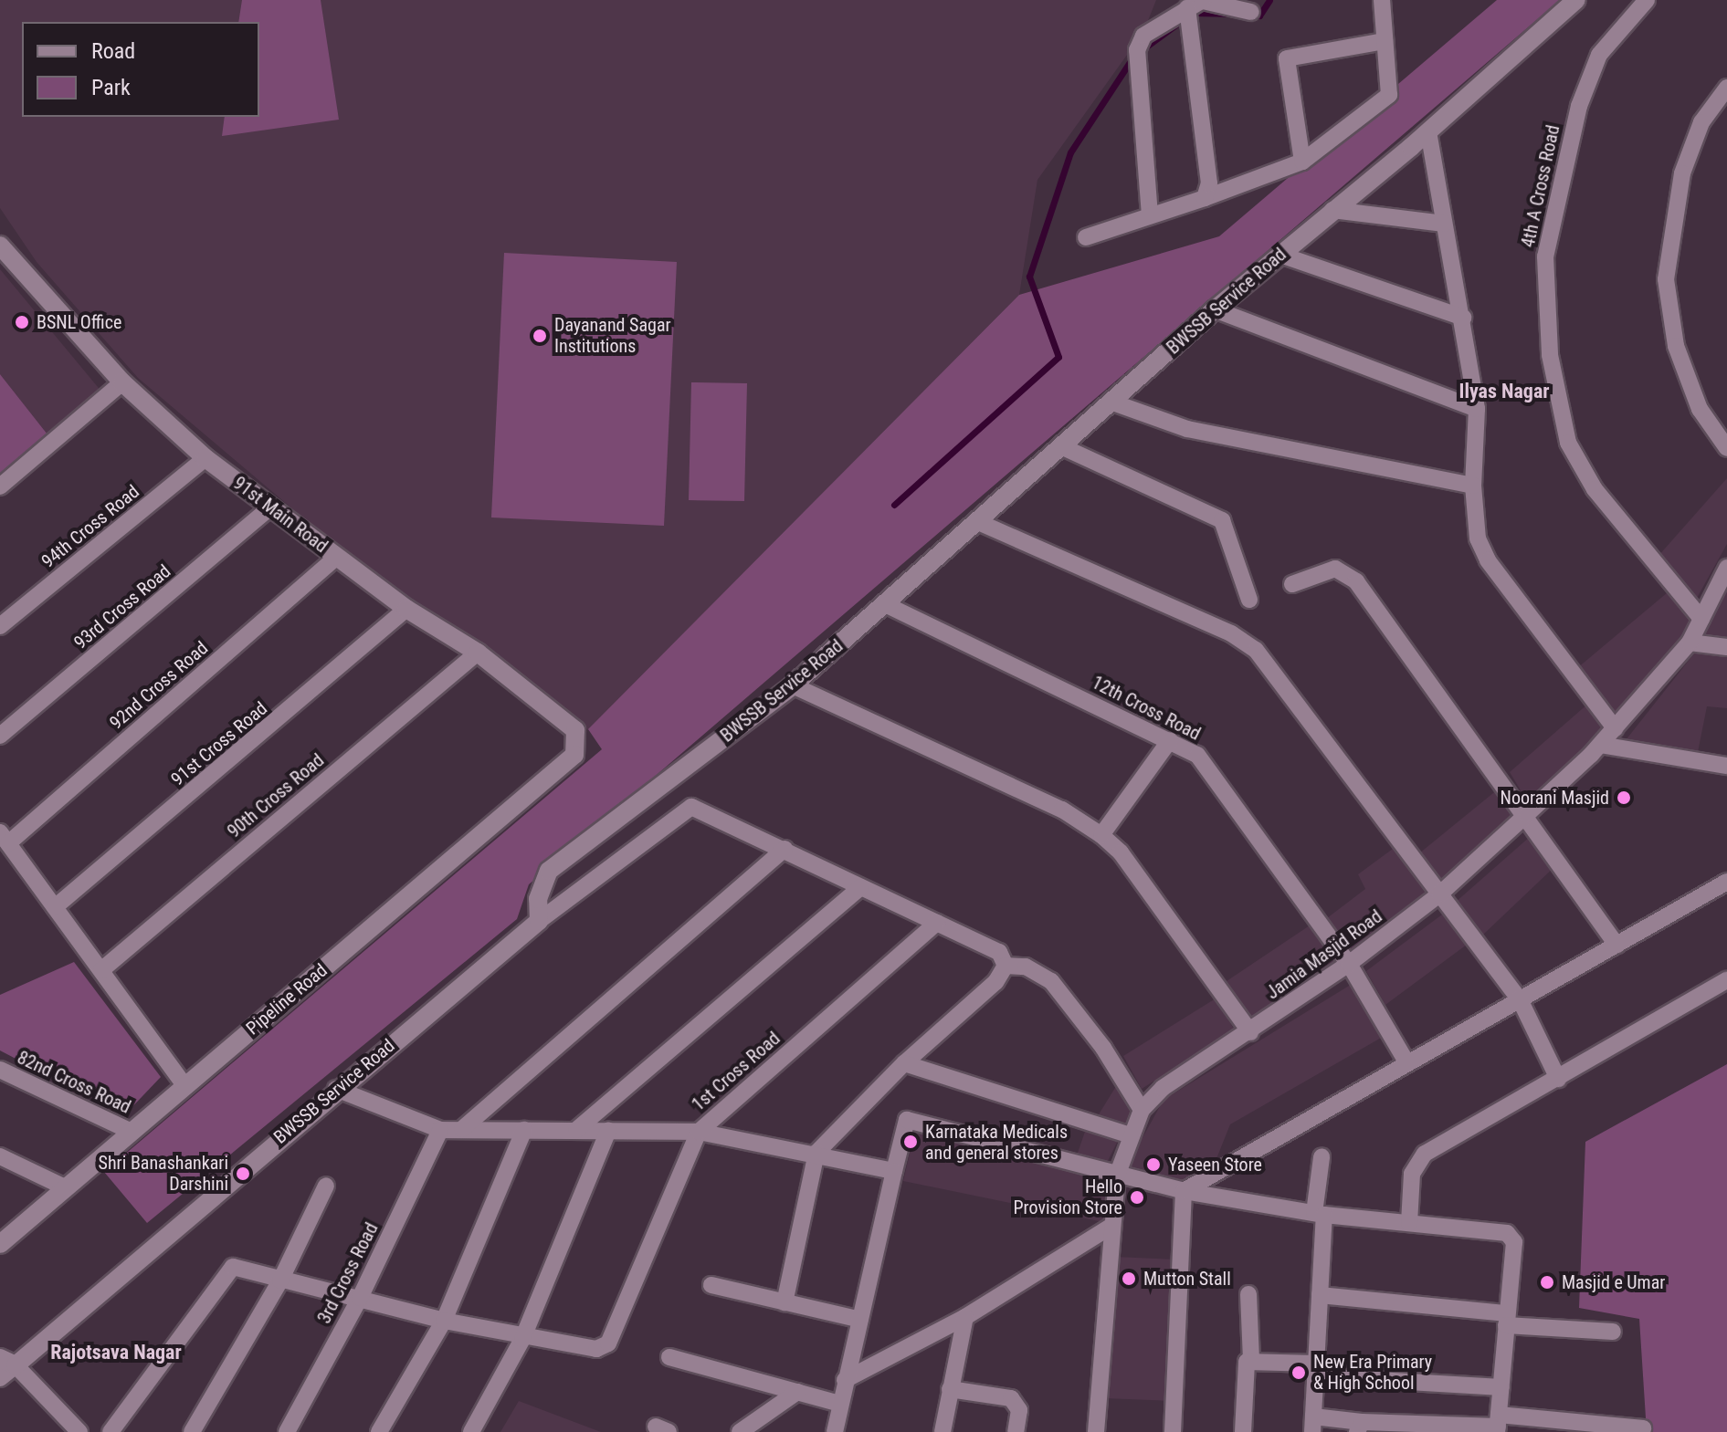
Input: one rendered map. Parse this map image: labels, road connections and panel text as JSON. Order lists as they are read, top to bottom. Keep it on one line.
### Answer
{"streets":{"street":["4th A Cross Road","BWSSB Service Road","91st Main Road","94th Cross Road","93rd Cross Road","92nd Cross Road","12th Cross Road","91st Cross Road","90th Cross Road","Jamia Masjid Road","Pipeline Road","1st Cross Road","82nd Cross Road","3rd Cross Road"]},"crossings":[["4th A Cross Road","Jamia Masjid Road"],["BWSSB Service Road","12th Cross Road"],["91st Main Road","94th Cross Road"],["91st Main Road","93rd Cross Road"],["91st Main Road","92nd Cross Road"],["91st Main Road","91st Cross Road"],["91st Main Road","90th Cross Road"],["91st Main Road","Pipeline Road"],["12th Cross Road","Jamia Masjid Road"],["Pipeline Road","82nd Cross Road"]],"districts":["Ilyas Nagar","Rajotsava Nagar"],"places":["BSNL Office","Dayanand Sagar Institutions","Noorani Masjid","Karnataka Medicals and general stores","Yaseen Store","Shri Banashankari Darshini","Hello Provision Store","Mutton Stall","Masjid e Umar","New Era Primary & High School"],"legend":["Road","Park"]}
